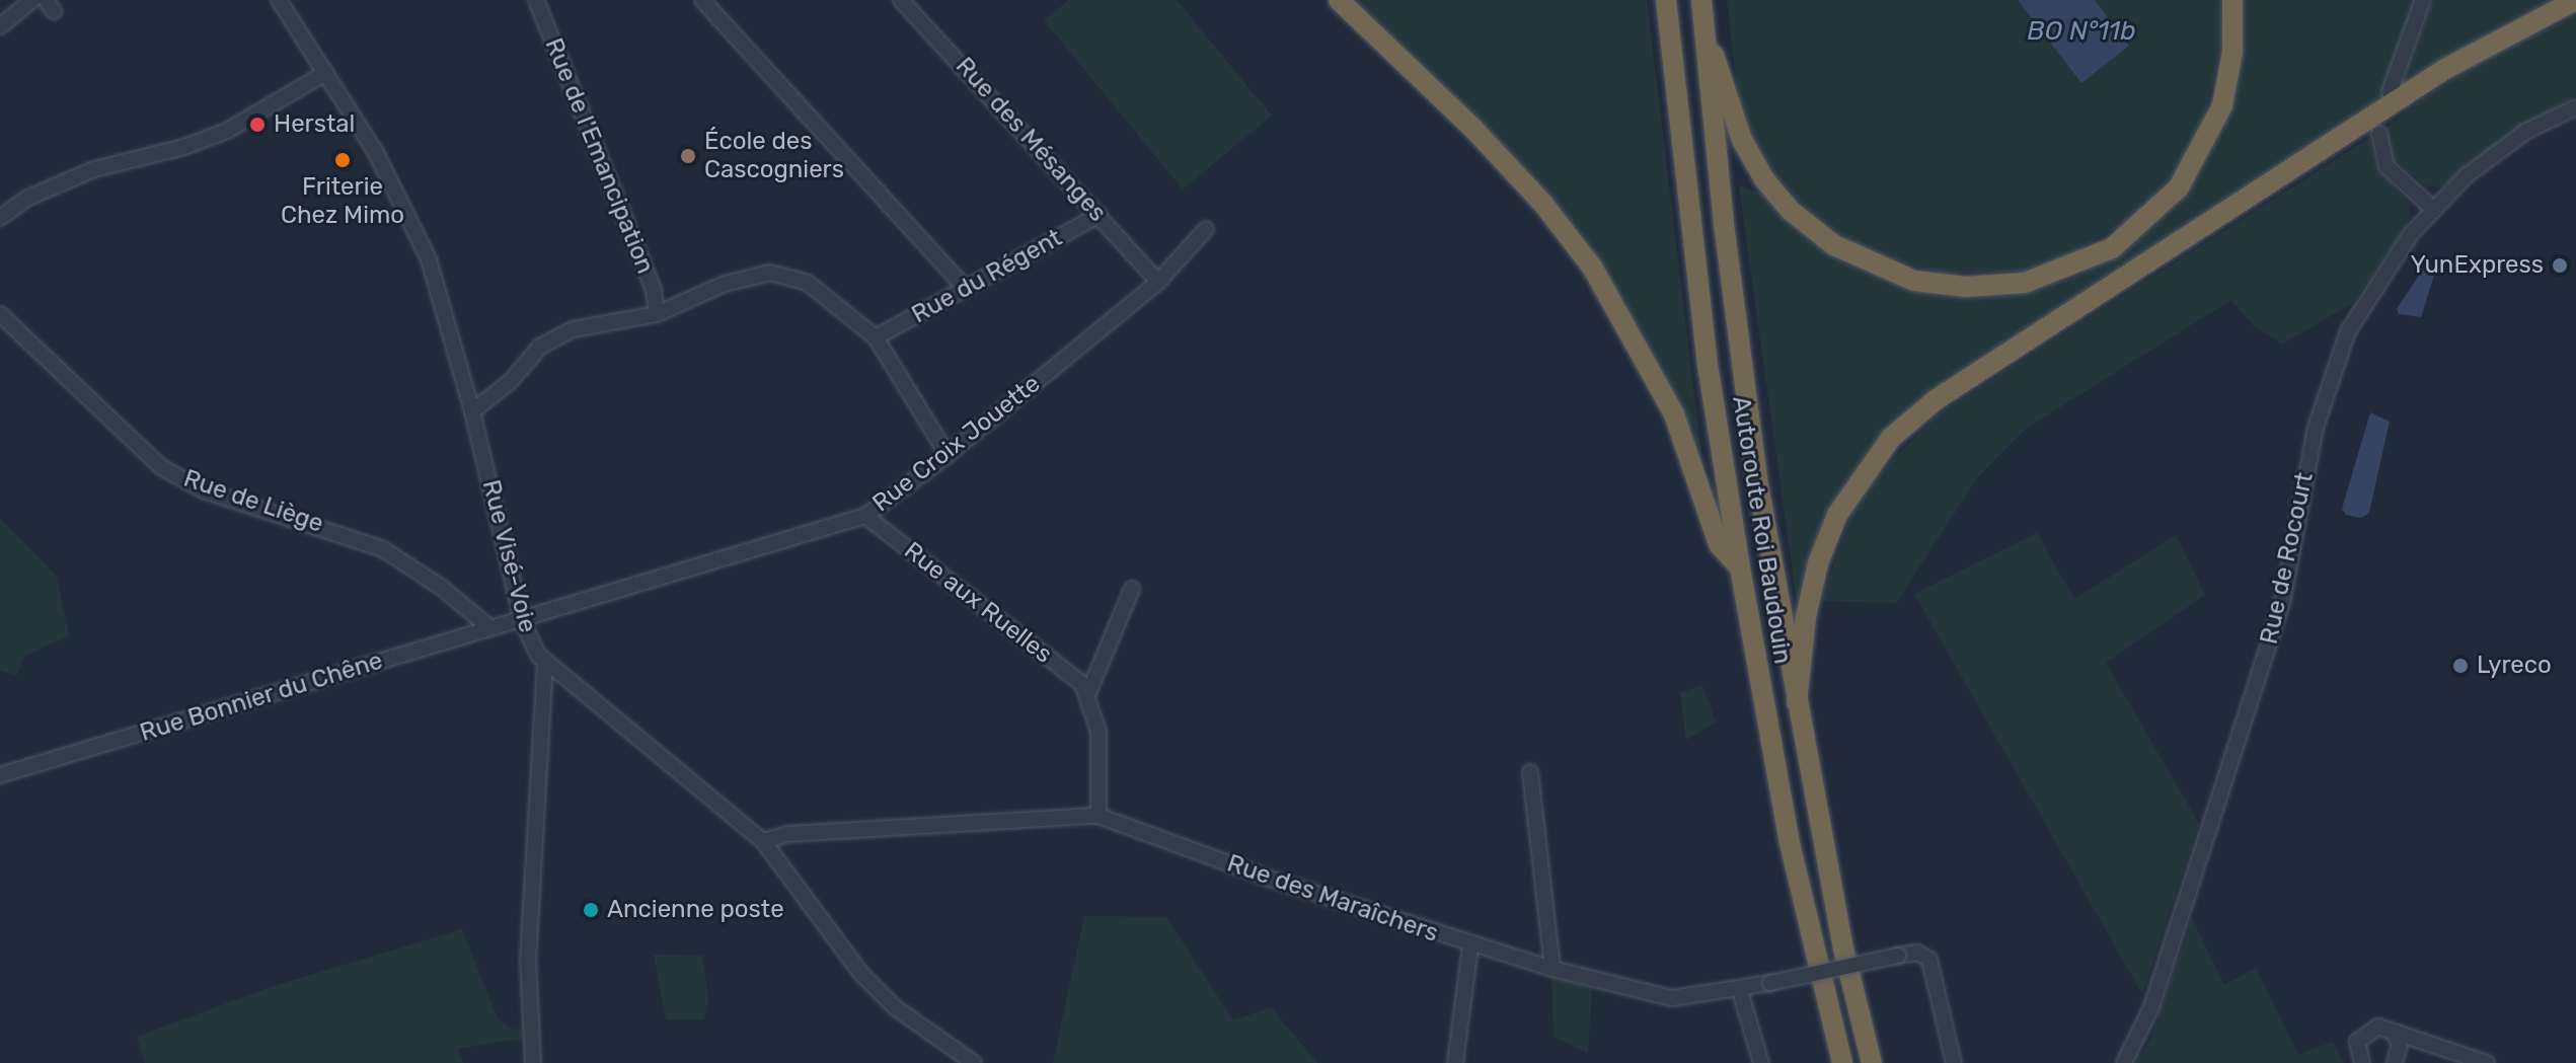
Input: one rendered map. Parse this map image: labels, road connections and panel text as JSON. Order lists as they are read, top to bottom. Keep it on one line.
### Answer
{"streets":{"highway":["Autoroute Roi Baudouin"],"street":["Rue des Mésanges","Rue de l'Emancipation","Rue du Régent","Rue Croix Jouette","Rue de Liège","Rue Visé-Voie","Rue de Rocourt","Rue aux Ruelles","Rue Bonnier du Chêne","Rue des Maraîchers"]},"crossings":[["Rue des Mésanges","Rue du Régent"],["Rue des Mésanges","Rue Croix Jouette"],["Rue Croix Jouette","Rue Visé-Voie"],["Rue Croix Jouette","Rue aux Ruelles"],["Rue Croix Jouette","Rue Bonnier du Chêne"],["Rue de Liège","Rue Bonnier du Chêne"],["Rue Visé-Voie","Rue Bonnier du Chêne"],["Rue Visé-Voie","Rue des Maraîchers"]],"water":["BO N°11b"],"places":["Herstal","École des Cascogniers","Friterie Chez Mimo","YunExpress","Lyreco","Ancienne poste"]}
